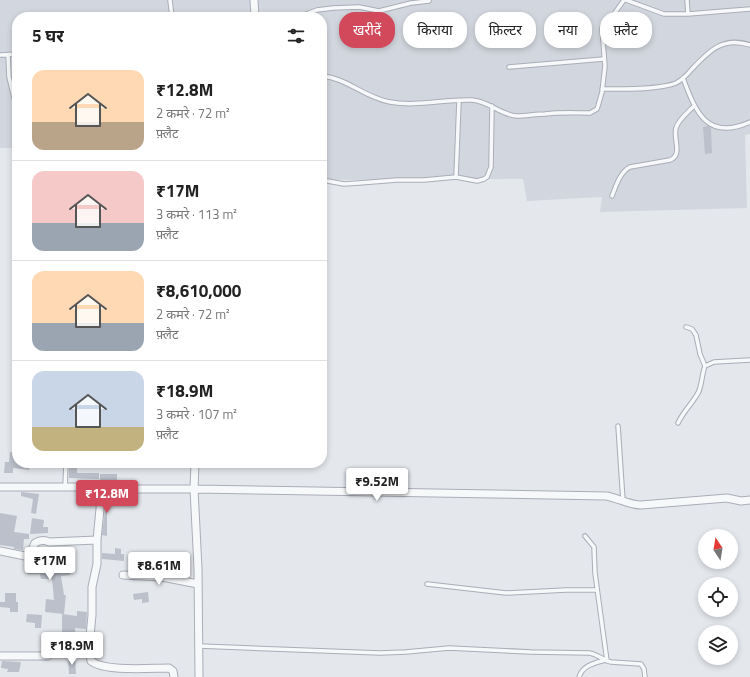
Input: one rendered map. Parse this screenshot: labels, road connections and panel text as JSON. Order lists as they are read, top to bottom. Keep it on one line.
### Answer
{"north":"top","page":{"chip":["खरीदें","किराया","फ़िल्टर","नया","फ़्लैट"],"heading":"5 घर","list":[{"name":"₹12.8M","note":"2 कमरे · 72 m² · फ़्लैट"},{"name":"₹17M","note":"3 कमरे · 113 m² · फ़्लैट"},{"name":"₹8,610,000","note":"2 कमरे · 72 m² · फ़्लैट"},{"name":"₹18.9M","note":"3 कमरे · 107 m² · फ़्लैट"}],"price":["₹9.52M","₹12.8M","₹17M","₹8.61M","₹18.9M"]}}
